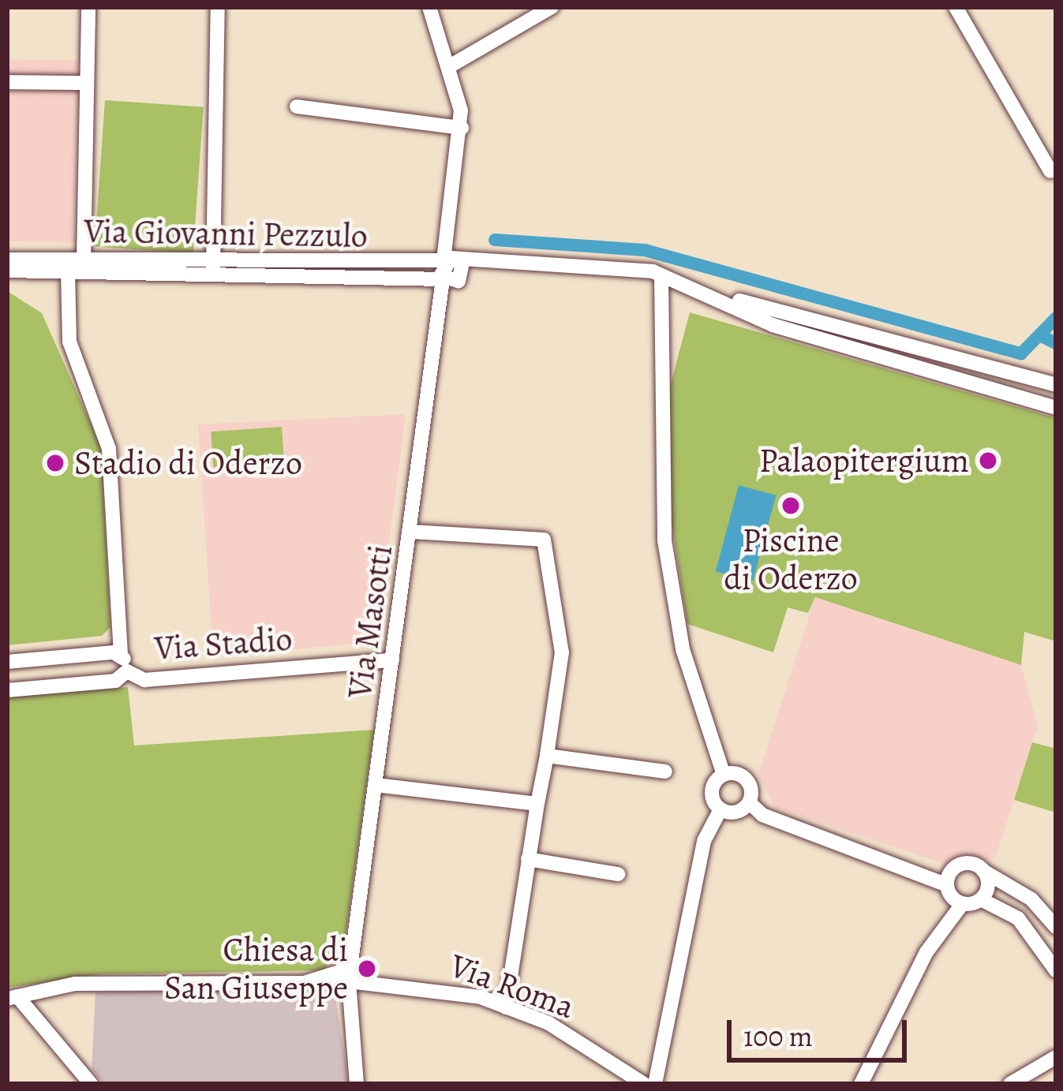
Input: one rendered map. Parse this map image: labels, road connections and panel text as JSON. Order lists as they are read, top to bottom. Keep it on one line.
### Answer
{"streets":{"street":["Via Giovanni Pezzulo","Via Masotti","Via Stadio","Via Roma"]},"crossings":[["Via Giovanni Pezzulo","Via Masotti"],["Via Masotti","Via Stadio"],["Via Masotti","Via Roma"]],"places":["Palaopitergium","Stadio di Oderzo","Piscine di Oderzo","Chiesa di San Giuseppe"],"scale_bar":"100 m"}
